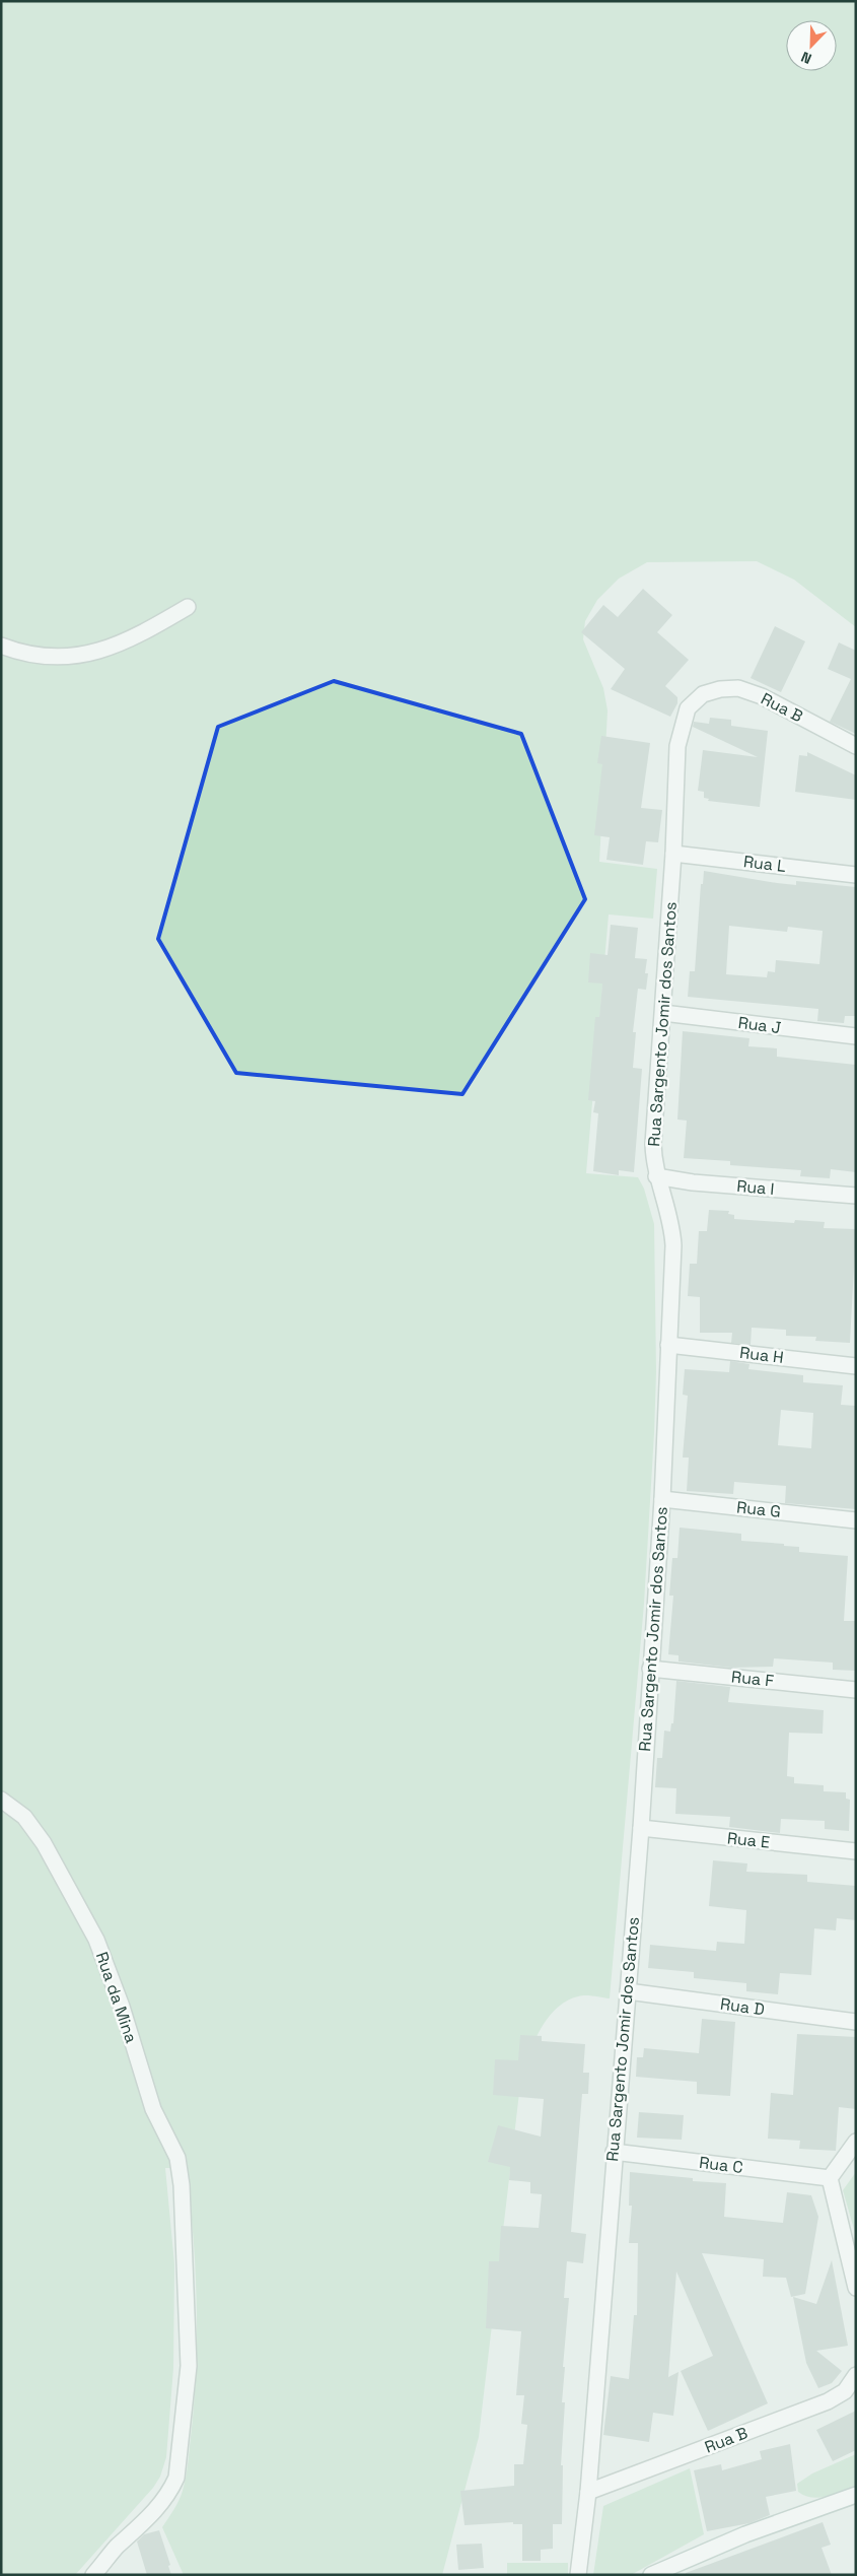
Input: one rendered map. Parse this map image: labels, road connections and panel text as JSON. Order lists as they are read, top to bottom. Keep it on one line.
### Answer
{"streets":{"street":["Rua B","Rua L","Rua Sargento Jomir dos Santos","Rua J","Rua I","Rua H","Rua G","Rua F","Rua E","Rua da Mina","Rua D","Rua C"]},"crossings":[["Rua B","Rua Sargento Jomir dos Santos"],["Rua L","Rua Sargento Jomir dos Santos"],["Rua Sargento Jomir dos Santos","Rua J"],["Rua Sargento Jomir dos Santos","Rua I"],["Rua Sargento Jomir dos Santos","Rua H"],["Rua Sargento Jomir dos Santos","Rua G"],["Rua Sargento Jomir dos Santos","Rua F"],["Rua Sargento Jomir dos Santos","Rua E"],["Rua Sargento Jomir dos Santos","Rua D"],["Rua Sargento Jomir dos Santos","Rua C"]],"north":"bottom left"}
